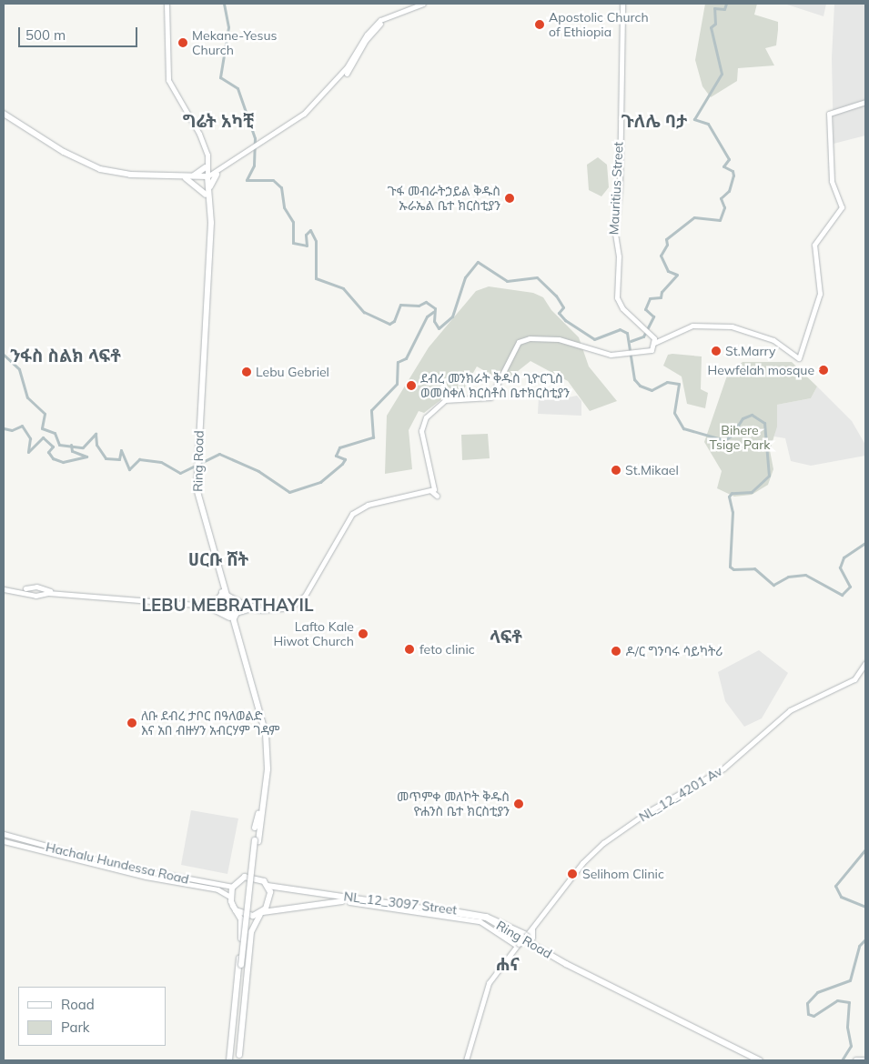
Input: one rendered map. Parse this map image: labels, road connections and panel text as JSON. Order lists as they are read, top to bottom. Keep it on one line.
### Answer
{"streets":{"highway":["Ring Road"],"main road":["Mauritius Street","NL_12_4201 Av","Hachalu Hundessa Road","NL_12_3097 Street"]},"crossings":[["Ring Road","Hachalu Hundessa Road"],["Ring Road","NL_12_3097 Street"]],"districts":["ግሬት አካቺ","ጉለሌ ባታ","ንፋስ ስልክ ላፍቶ","ሀርቡ ሸት","LEBU MEBRATHAYIL","ላፍቶ","ሐና"],"parks":["Bihere Tsige Park"],"places":["Apostolic Church of Ethiopia","Mekane-Yesus Church","ጉፋ መብራትኃይል ቅዱስ ኡራኤል ቤተ ክርስቲያን","St.Marry","Hewfelah mosque","Lebu Gebriel","ደብረ መንክራት ቅዱስ ጊዮርጊስ ወመስቀለ ክርስቶስ ቤተክርስቲያን","St.Mikael","Lafto Kale Hiwot Church","feto clinic","ዶ/ር ግንባሩ ሳይካትሪ","ለቡ ደብረ ታቦር በዓለወልድ እና አበ ብዙሃን አብርሃም ገዳም","መጥምቀ መለኮት ቅዱስ ዮሐንስ ቤተ ክርስቲያን","Selihom Clinic"],"legend":["Road","Park"],"scale_bar":"500 m"}
